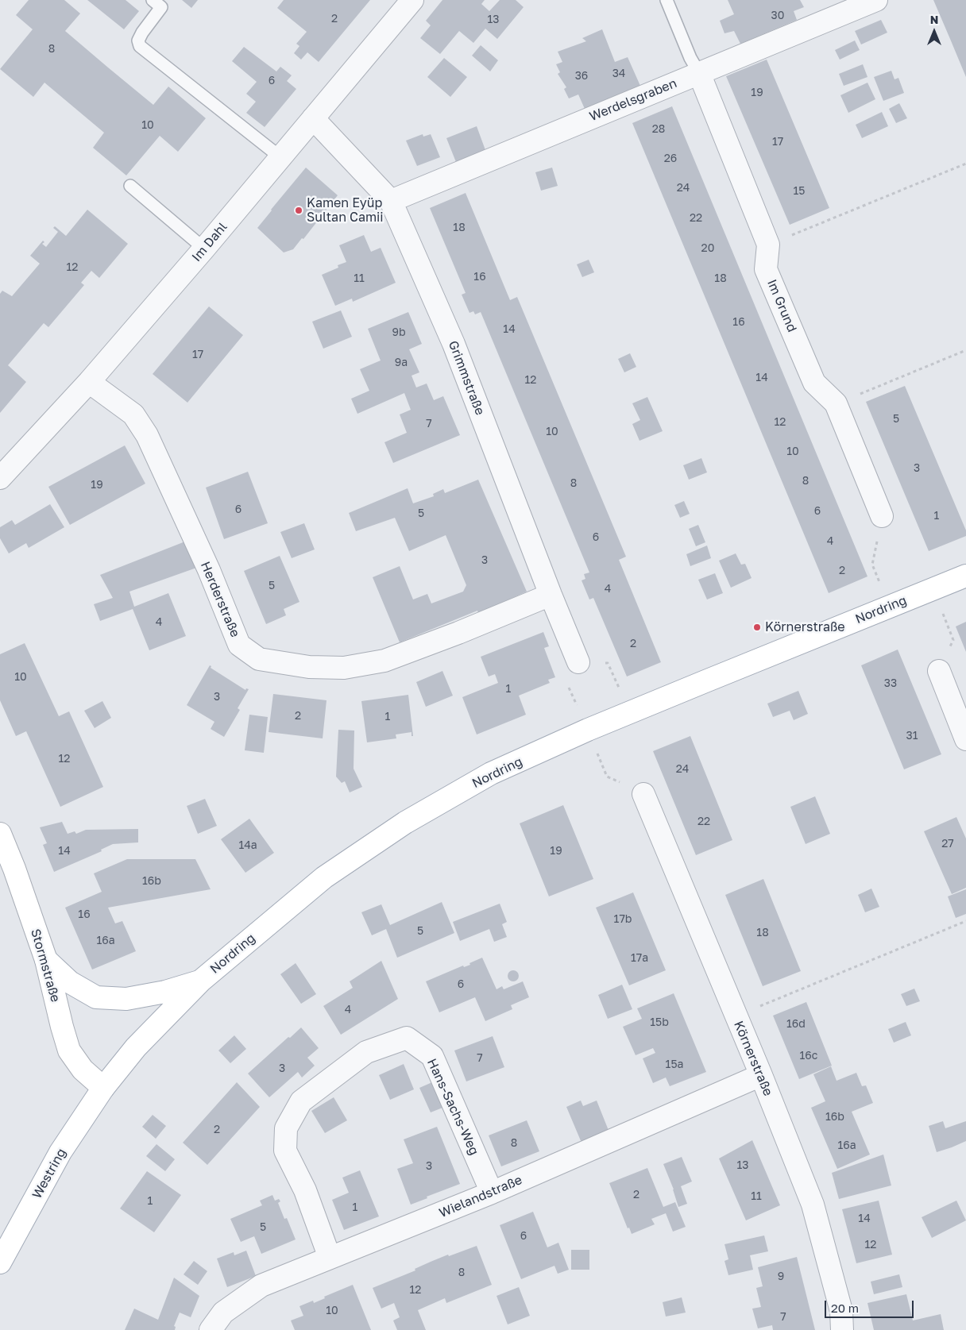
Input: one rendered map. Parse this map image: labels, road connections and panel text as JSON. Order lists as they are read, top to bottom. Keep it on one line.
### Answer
{"streets":{"main road":["Nordring","Stormstraße","Westring"],"street":["Werdelsgraben","Im Dahl","Im Grund","Grimmstraße","Herderstraße","Körnerstraße","Hans-Sachs-Weg","Wielandstraße"]},"crossings":[["Werdelsgraben","Im Grund"],["Werdelsgraben","Grimmstraße"],["Im Dahl","Grimmstraße"],["Im Dahl","Herderstraße"],["Grimmstraße","Herderstraße"],["Nordring","Stormstraße"],["Nordring","Westring"],["Stormstraße","Westring"],["Körnerstraße","Wielandstraße"],["Hans-Sachs-Weg","Wielandstraße"]],"places":["Kamen Eyüp Sultan Camii","Körnerstraße"],"house_numbers":["30","2","13","8","34","36","6","19","10","28","17","26","24","15","22","18","20","12","16","11","18","16","14","9b","17","9a","14","12","5","12","7","10","10","3","8","8","19","6","6","5","1","6","4","3","2","5","4","4","2","10","33","1","3","2","1","31","12","24","22","27","14a","14","19","16b","16","17b","5","18","16a","17a","6","4","15b","16d","16c","7","15a","3","16b","2","8","16a","13","3","2","11","1","1","14","5","6","12","8","9","12","10","7"],"scale_bar":"20 m","north":"top"}
